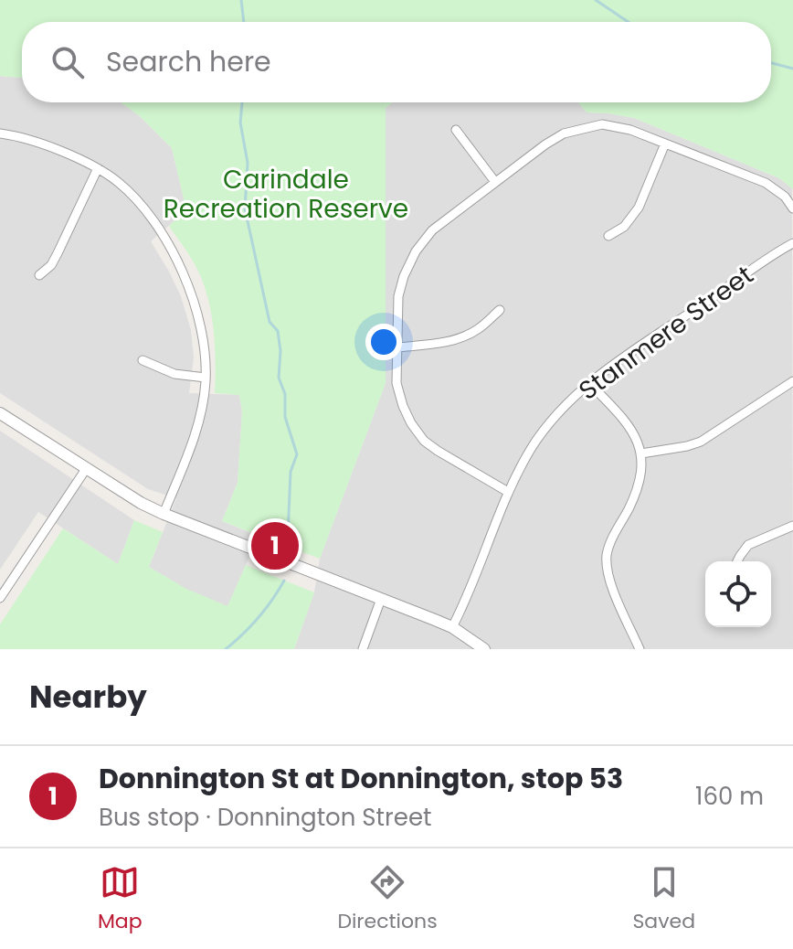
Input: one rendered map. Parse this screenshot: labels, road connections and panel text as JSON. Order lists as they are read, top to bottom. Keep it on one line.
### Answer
{"streets":{"street":["Stanmere Street"]},"parks":["Carindale Recreation Reserve"],"page":{"search":"Search here","pins":"1","heading":"Nearby","list":[{"mark":"1","name":"Donnington St at Donnington, stop 53","note":"Bus stop · Donnington Street","value":"160 m"}],"nav":["Map","Directions","Saved"]}}
